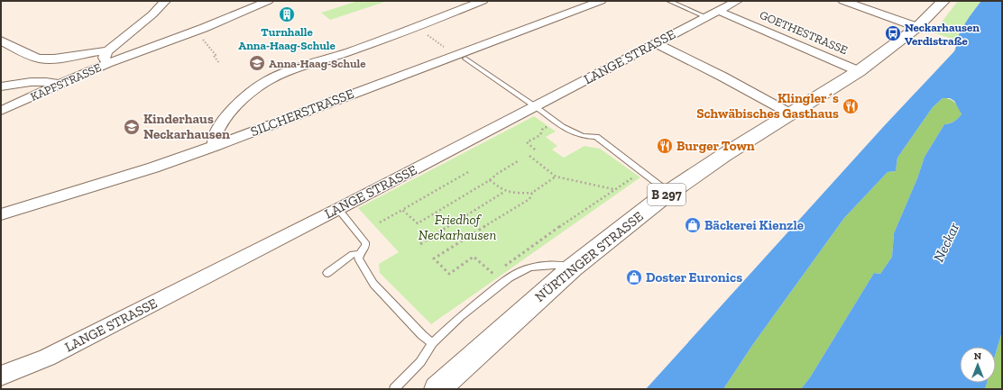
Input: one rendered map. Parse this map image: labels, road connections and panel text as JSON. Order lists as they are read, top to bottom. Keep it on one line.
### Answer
{"streets":{"main road":["B 297","NÜRTINGER STRASSE"],"street":["GOETHESTRASSE","LANGE STRASSE","KAPFSTRASSE","SILCHERSTRASSE"]},"crossings":[["GOETHESTRASSE","LANGE STRASSE"],["GOETHESTRASSE","NÜRTINGER STRASSE"]],"water":["Neckar"],"parks":["Friedhof Neckarhausen"],"places":{"building":["Turnhalle Anna-Haag-Schule"],"bus stop":["Neckarhausen Verdistraße"],"school or university":["Anna-Haag-Schule","Kinderhaus Neckarhausen"],"restaurant":["Klingler´s Schwäbisches Gasthaus","Burger Town"],"shop":["Bäckerei Kienzle","Doster Euronics"]},"north":"top"}
